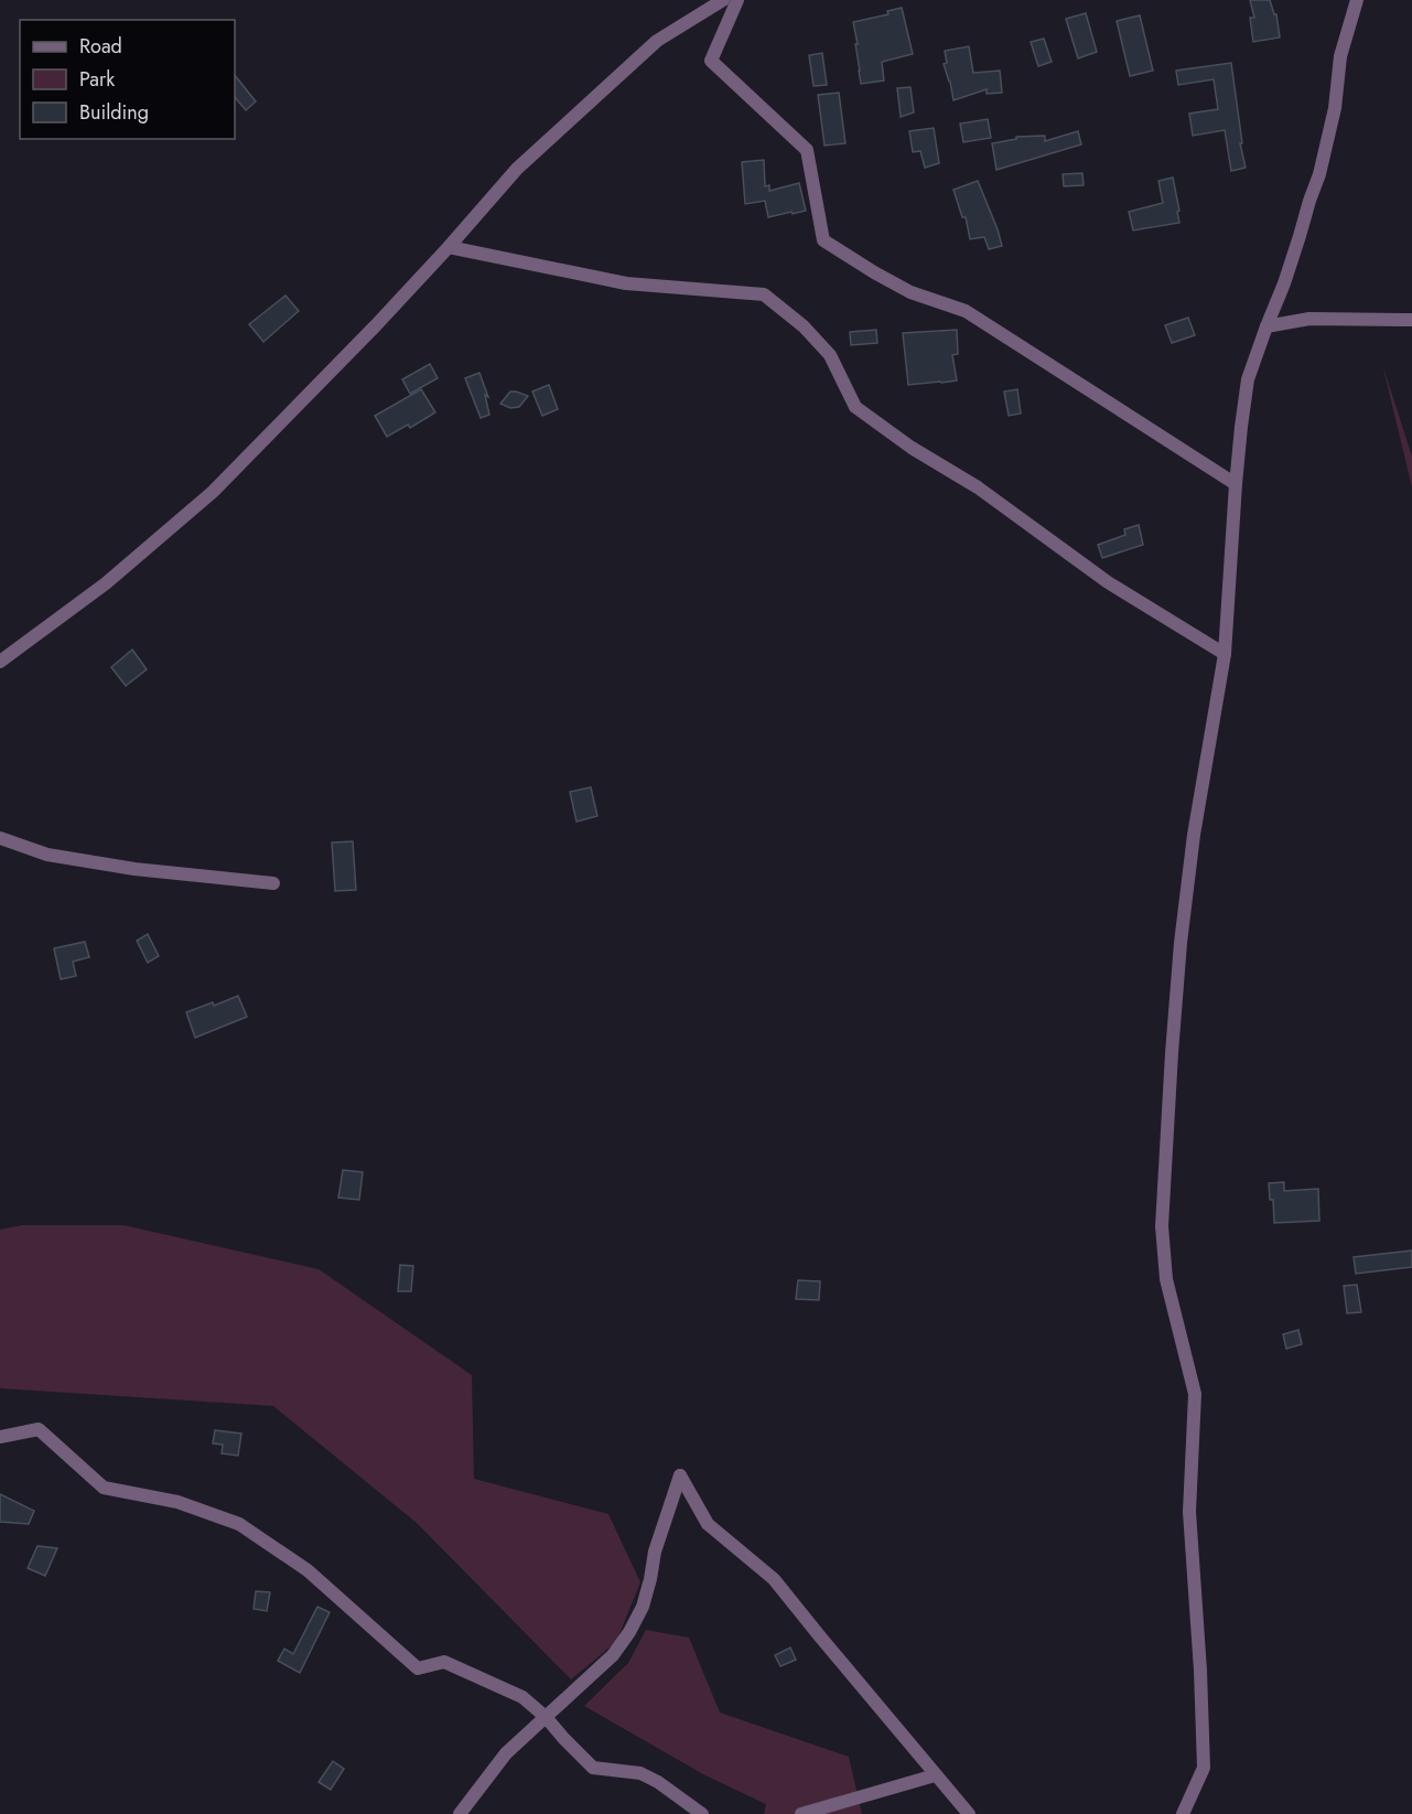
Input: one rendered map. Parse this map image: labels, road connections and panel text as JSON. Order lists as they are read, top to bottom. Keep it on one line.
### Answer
{"legend":["Road","Park","Building"]}
